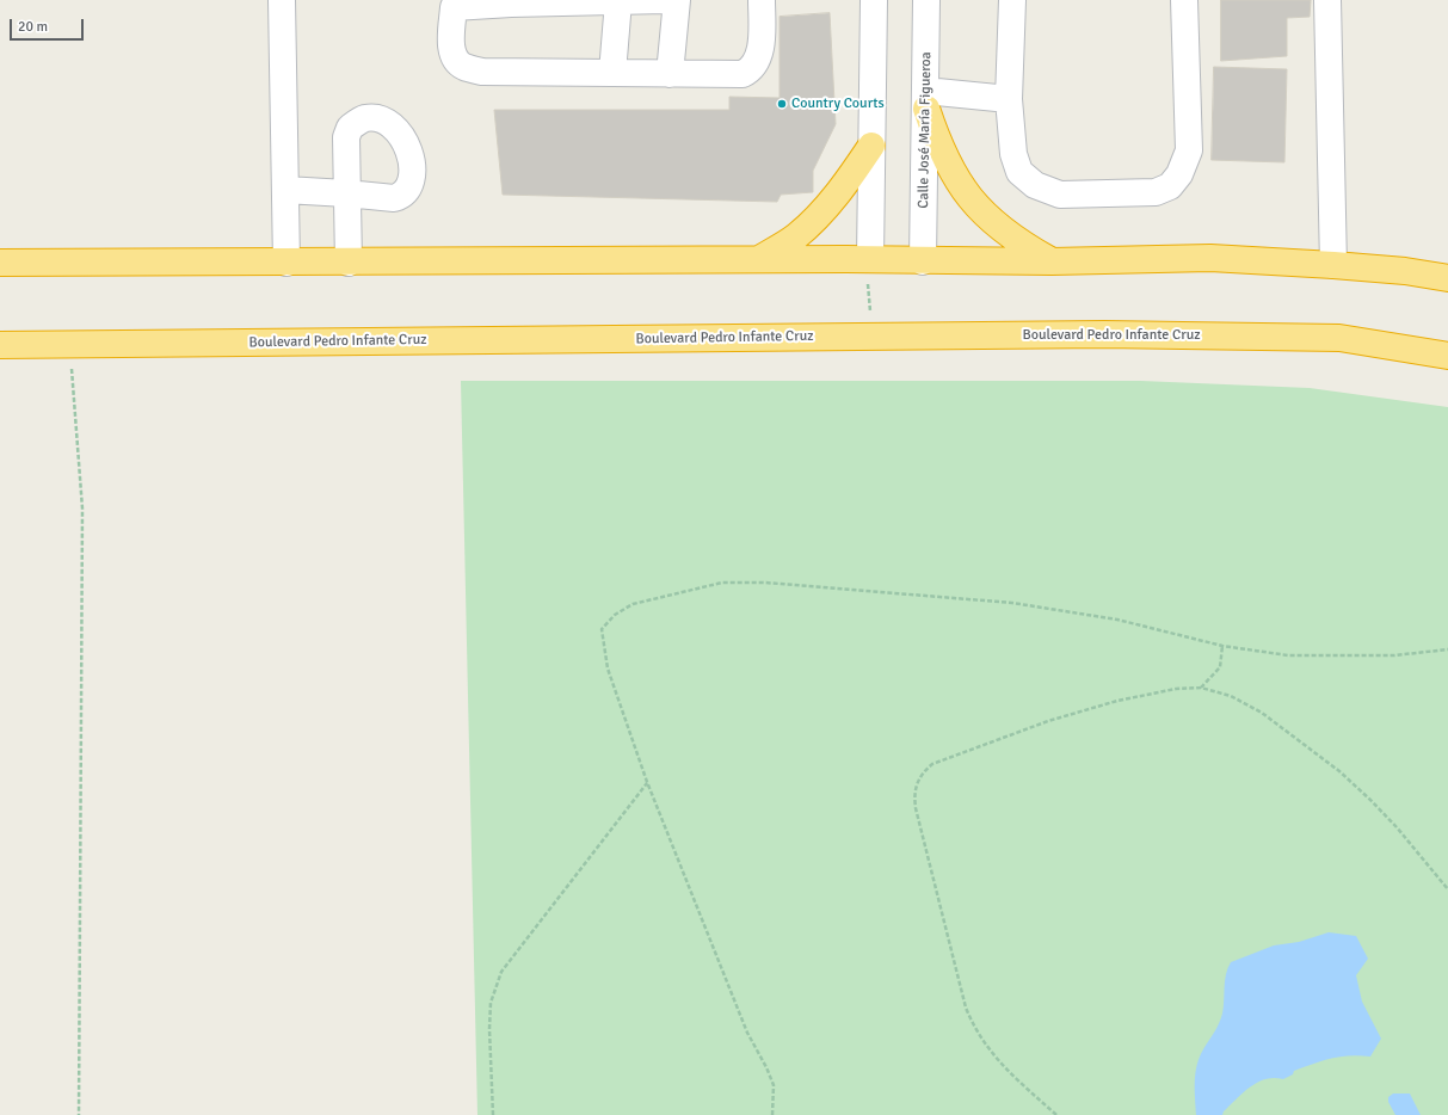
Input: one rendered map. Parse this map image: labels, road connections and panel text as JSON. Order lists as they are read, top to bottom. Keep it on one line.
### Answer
{"streets":{"highway":["Boulevard Pedro Infante Cruz"],"street":["Calle José María Figueroa"]},"places":["Country Courts"],"scale_bar":"20 m"}
